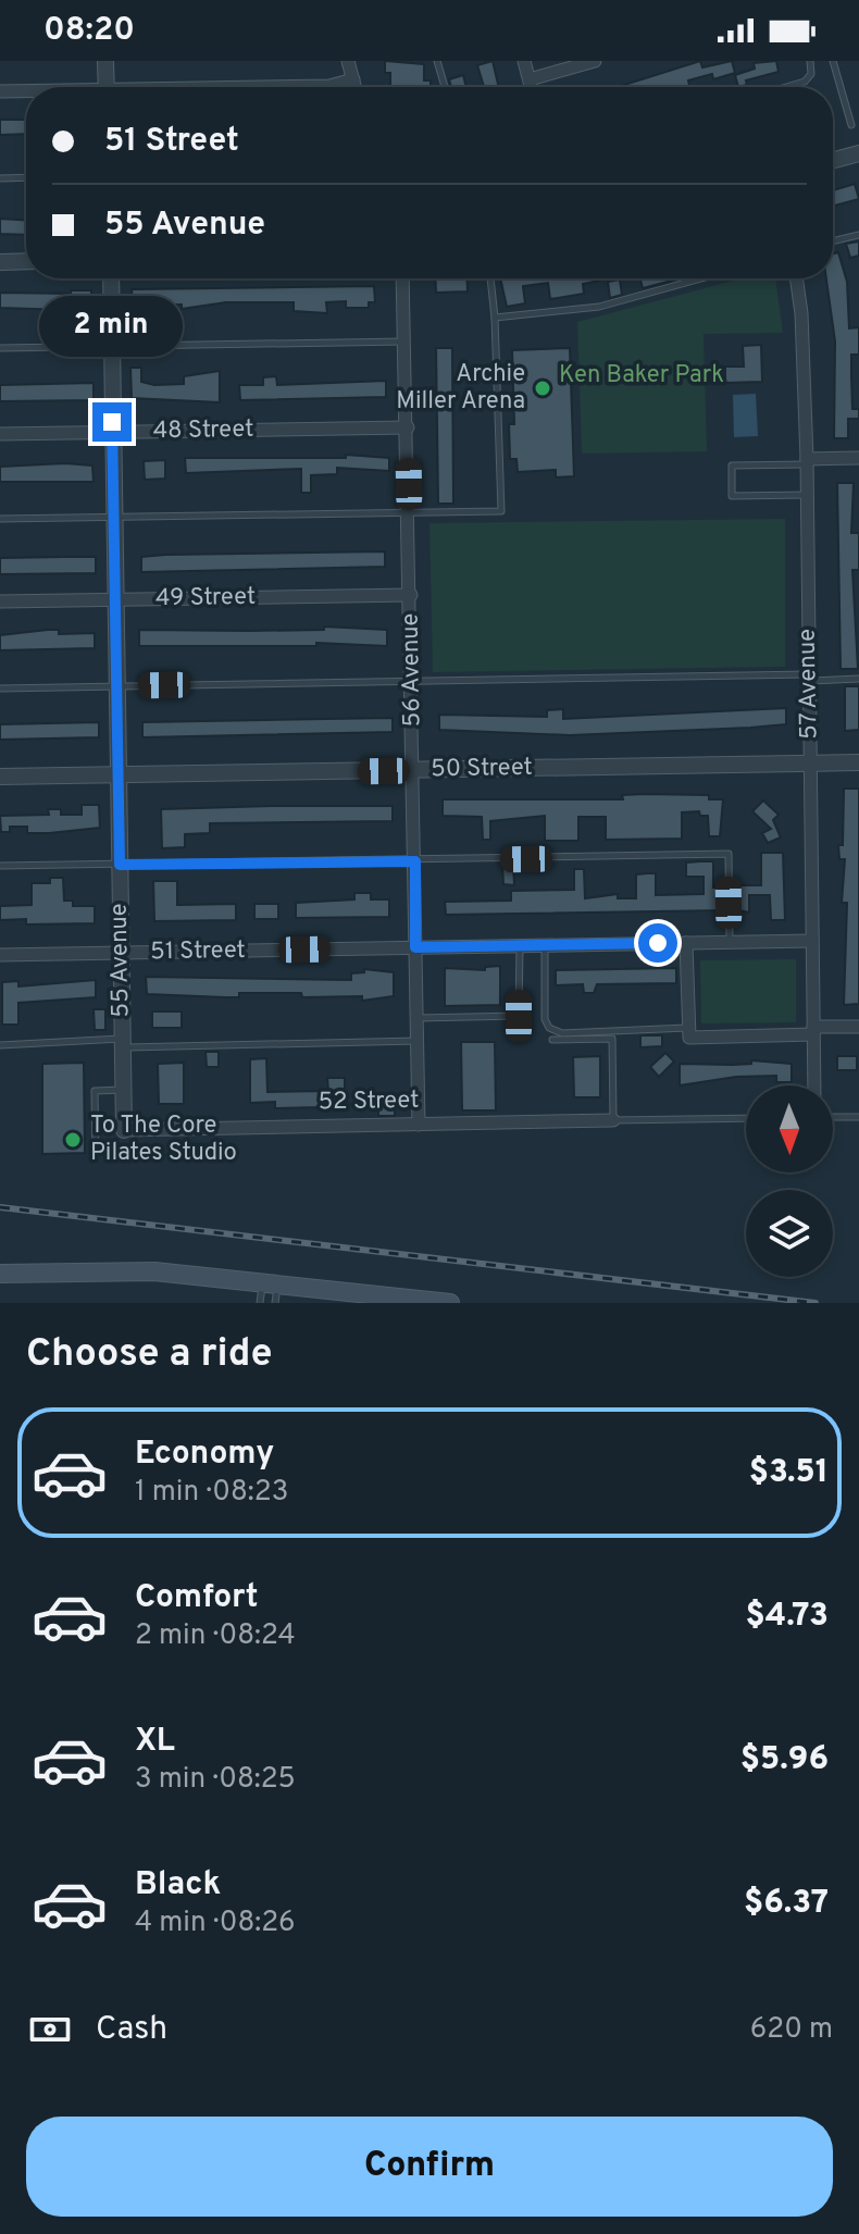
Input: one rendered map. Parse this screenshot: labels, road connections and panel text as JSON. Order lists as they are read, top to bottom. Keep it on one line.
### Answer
{"streets":{"street":["48 Street","49 Street","56 Avenue","57 Avenue","50 Street","51 Street","55 Avenue","52 Street"]},"crossings":[["48 Street","56 Avenue"],["48 Street","55 Avenue"],["49 Street","56 Avenue"],["49 Street","55 Avenue"],["56 Avenue","50 Street"],["56 Avenue","51 Street"],["56 Avenue","52 Street"],["57 Avenue","50 Street"],["57 Avenue","51 Street"],["50 Street","55 Avenue"],["51 Street","55 Avenue"],["55 Avenue","52 Street"]],"parks":["Ken Baker Park"],"places":["Archie Miller Arena","To The Core Pilates Studio"],"north":"bottom","page":{"status":"08:20","banner":["51 Street","55 Avenue"],"bubble":"2 min","heading":"Choose a ride","list":[{"name":"Economy","note":"1 min · 08:23","value":"$3.51"},{"name":"Comfort","note":"2 min · 08:24","value":"$4.73"},{"name":"XL","note":"3 min · 08:25","value":"$5.96"},{"name":"Black","note":"4 min · 08:26","value":"$6.37"}],"pay":["Cash","620 m"],"buttons":"Confirm"}}
